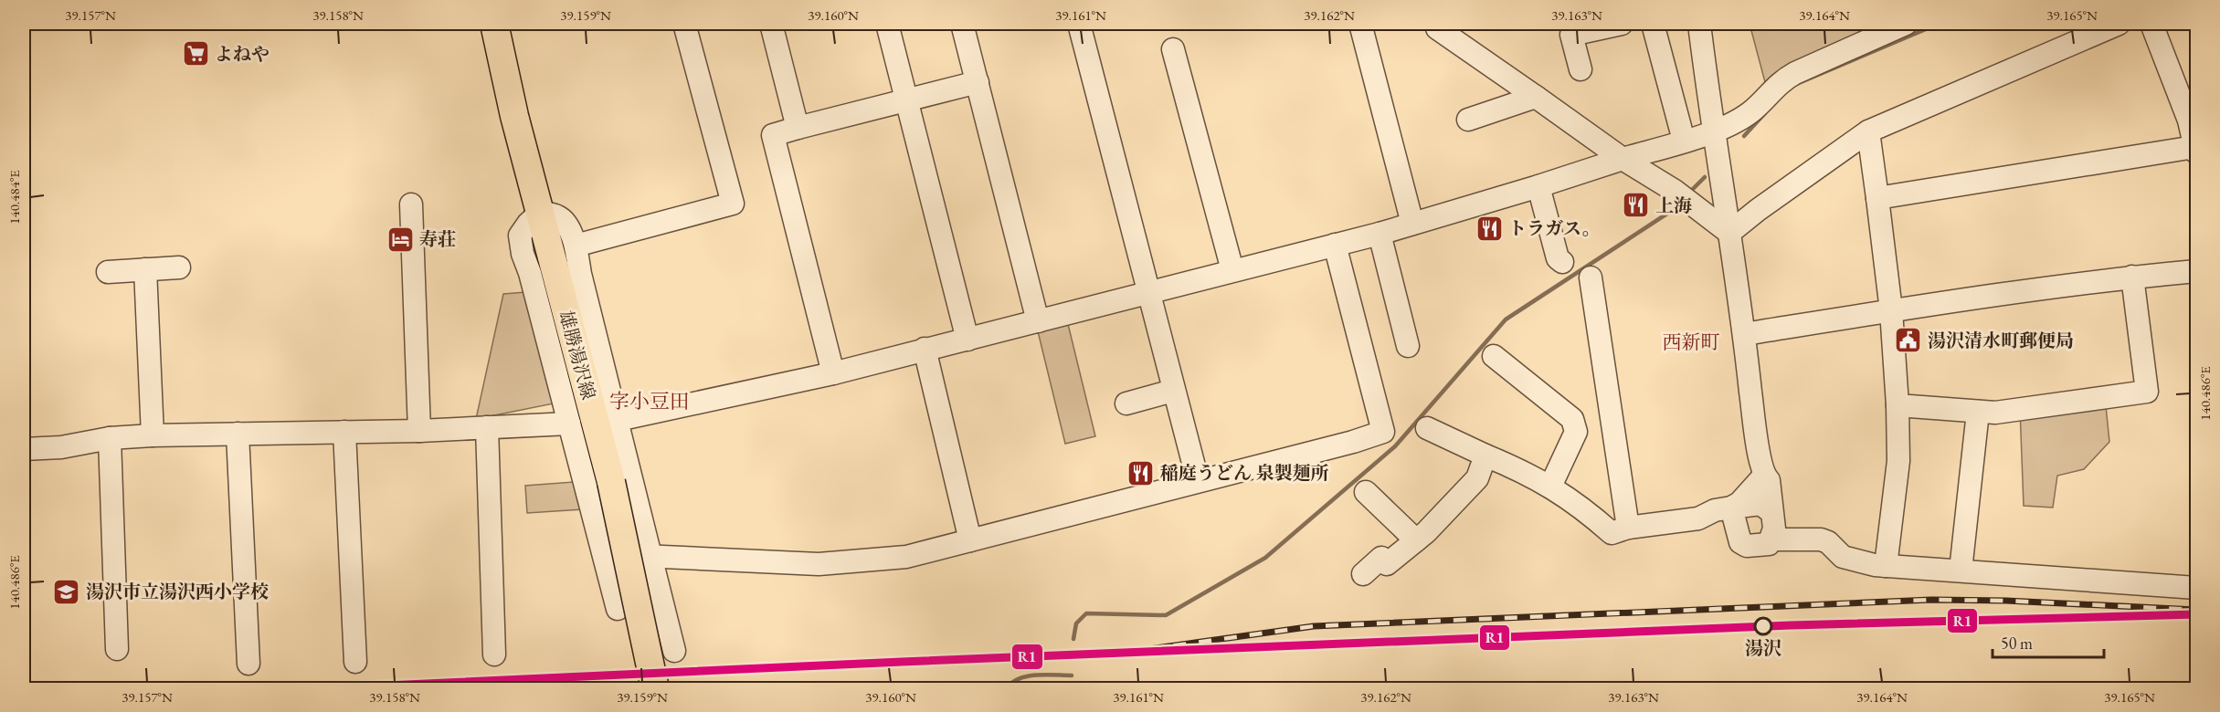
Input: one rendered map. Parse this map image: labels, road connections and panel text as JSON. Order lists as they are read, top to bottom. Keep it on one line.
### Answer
{"streets":{"main road":["雄勝湯沢線"]},"districts":["西新町","字小豆田"],"places":{"supermarket":["よねや"],"restaurant":["上海","トラガス。","稲庭うどん 泉製麺所"],"hotel":["寿荘"],"public building":["湯沢清水町郵便局"],"school or university":["湯沢市立湯沢西小学校"],"other":["湯沢"]},"lines":["transit line R1"],"scale_bar":"50 m","coordinates":["39.157°N","39.158°N","39.159°N","39.160°N","39.161°N","39.162°N","39.163°N","39.164°N","39.165°N","140.484°E","140.486°E"]}
